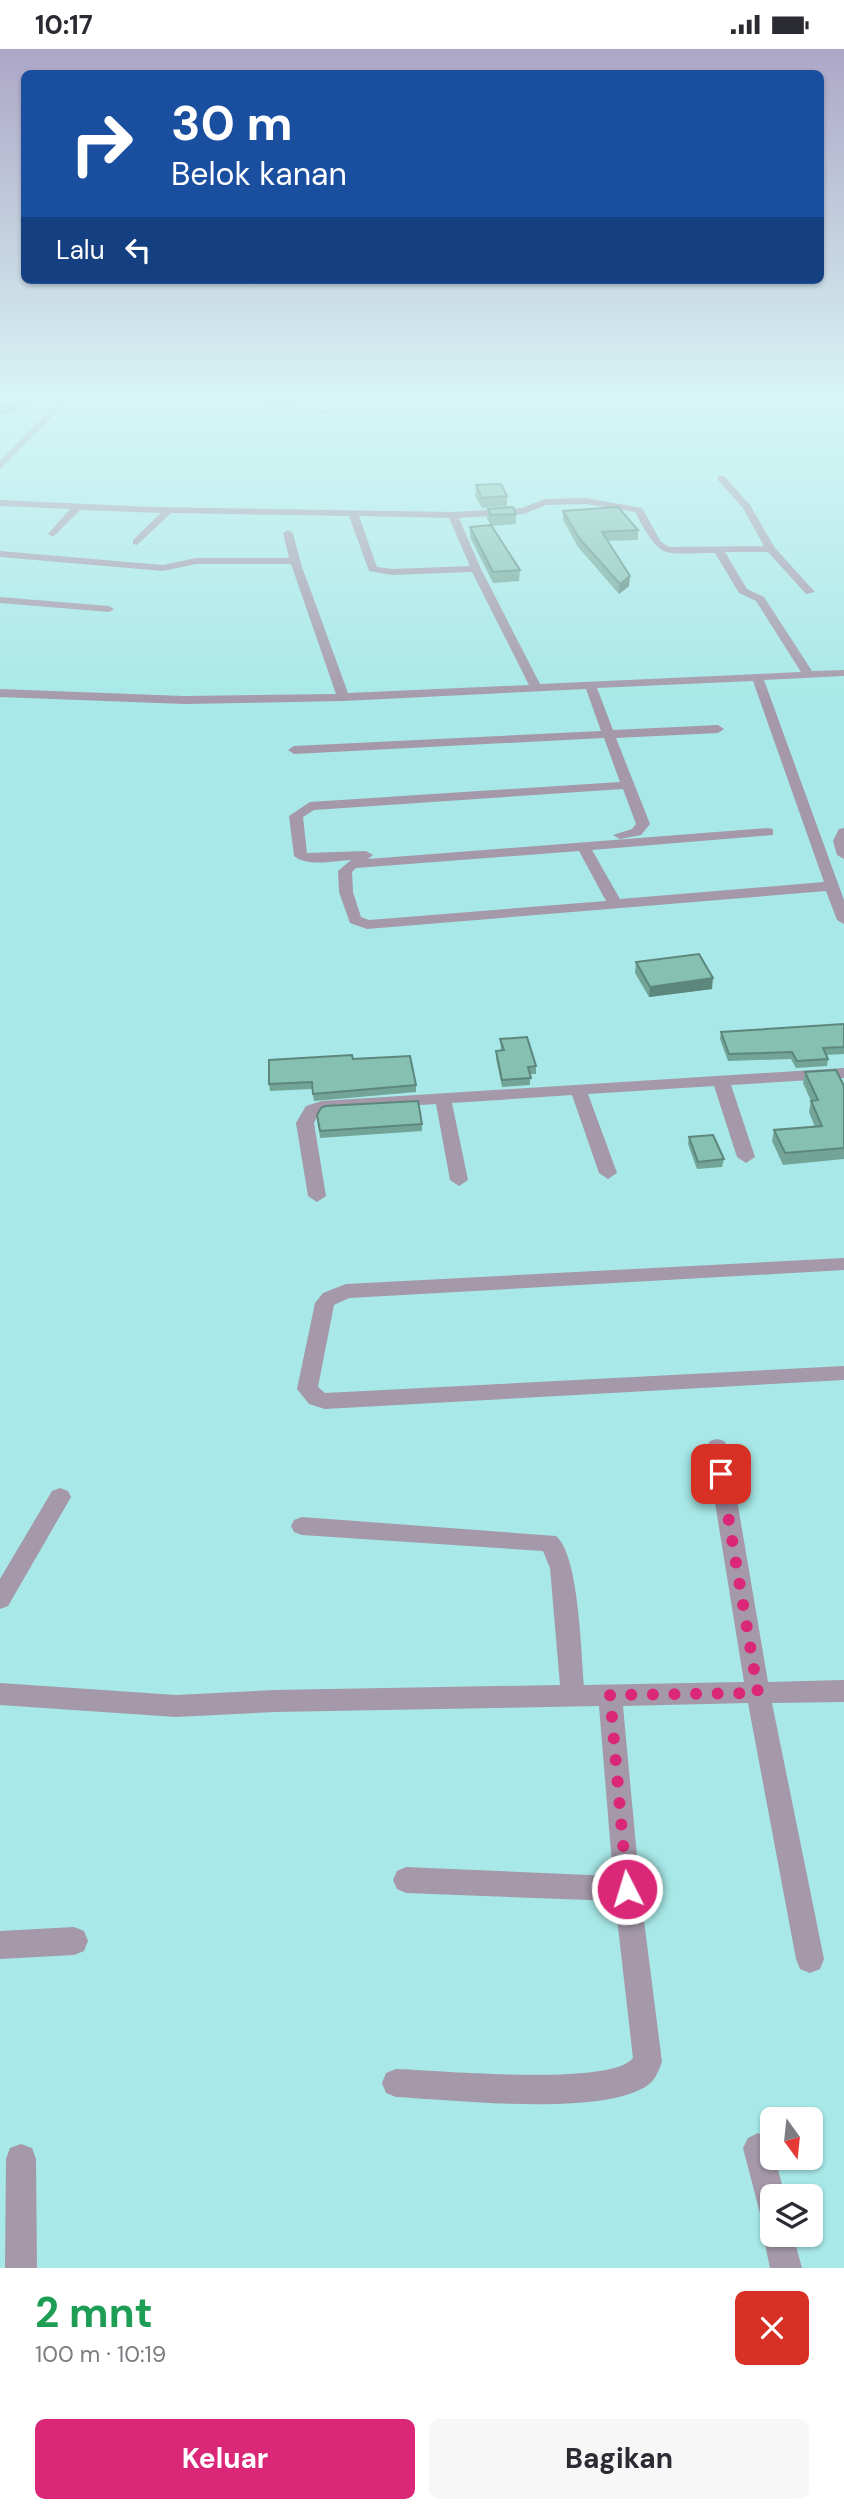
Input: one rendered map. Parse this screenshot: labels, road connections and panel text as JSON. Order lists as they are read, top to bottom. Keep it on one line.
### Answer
{"north":"bottom","page":{"status":"10:17","turn":["30 m","Belok kanan"],"then":"Lalu","heading":["2 mnt","100 m · 10:19"],"buttons":["Keluar","Bagikan"]}}
